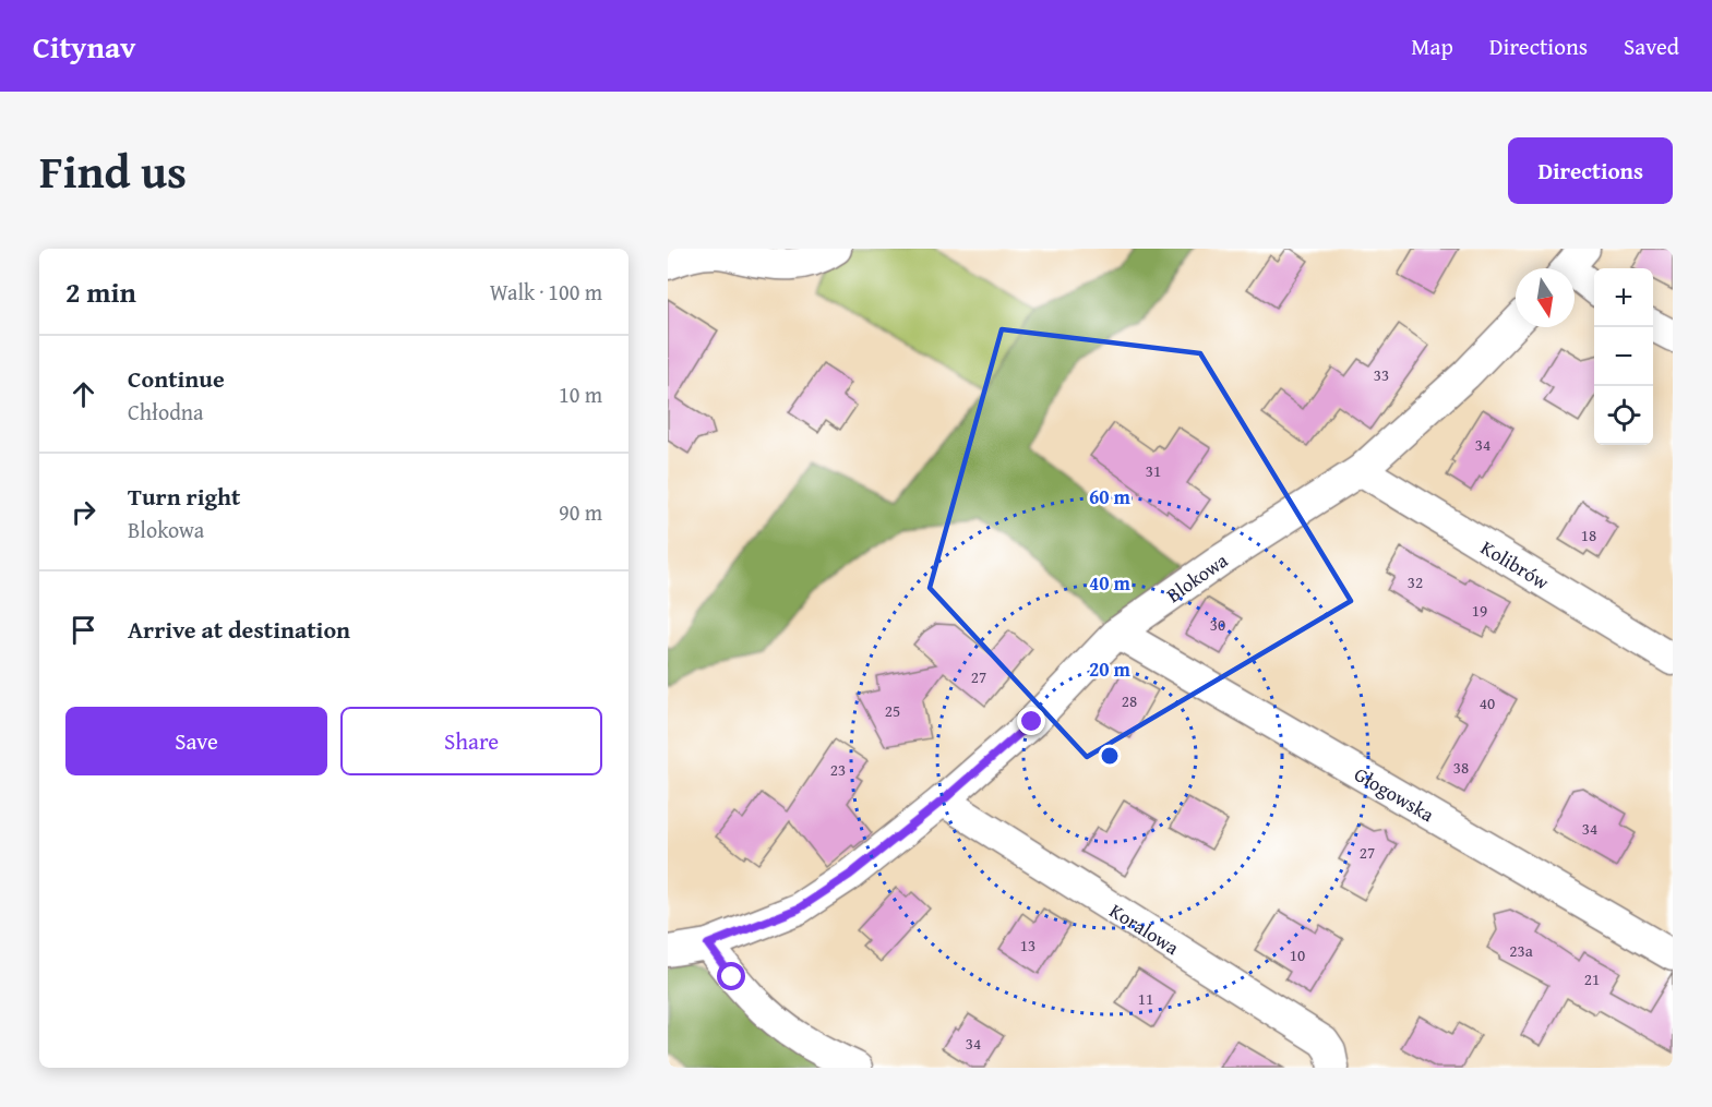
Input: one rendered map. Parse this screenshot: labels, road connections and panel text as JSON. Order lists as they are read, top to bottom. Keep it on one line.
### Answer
{"streets":{"street":["Kolibrów","Blokowa","Głogowska","Koralowa"]},"crossings":[["Kolibrów","Blokowa"],["Blokowa","Głogowska"],["Blokowa","Koralowa"]],"house_numbers":["33","34","31","18","32","19","30","27","28","40","25","38","23","34","27","13","23a","10","21","11","34"],"north":"bottom","page":{"header":"Citynav","nav":["Map","Directions","Saved"],"title":"Find us","buttons":["Directions",["Save","Share"]],"heading":["2 min","Walk · 100 m"],"map_buttons":["+","−"],"list":[["Continue","Chłodna","10 m"],["Turn right","Blokowa","90 m"],"Arrive at destination"]},"rings":["60 m","40 m","20 m"]}
